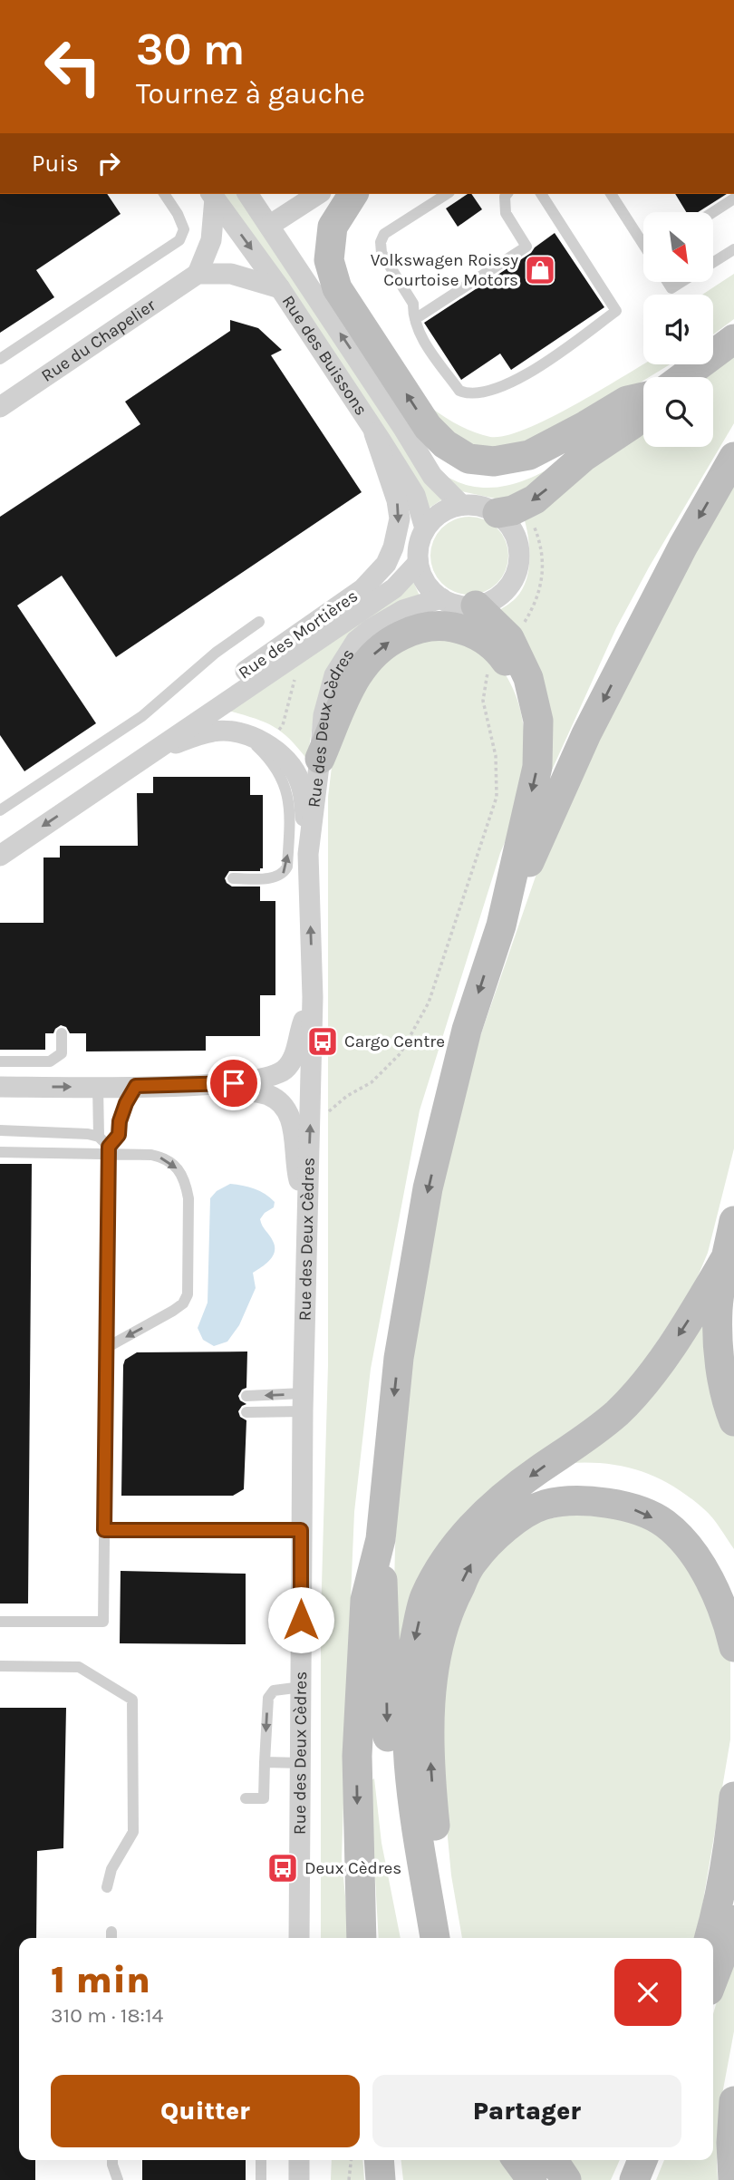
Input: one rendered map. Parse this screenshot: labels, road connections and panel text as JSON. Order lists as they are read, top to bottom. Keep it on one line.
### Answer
{"streets":{"street":["Rue du Chapelier","Rue des Buissons","Rue des Mortières","Rue des Deux Cèdres"]},"crossings":[["Rue des Buissons","Rue des Mortières"],["Rue des Buissons","Rue des Deux Cèdres"],["Rue des Mortières","Rue des Deux Cèdres"]],"places":{"shop":["Volkswagen Roissy Courtoise Motors"],"bus stop":["Cargo Centre","Deux Cèdres"]},"north":"bottom right","page":{"turn":["30 m","Tournez à gauche"],"then":"Puis","heading":["1 min","310 m · 18:14"],"buttons":["Quitter","Partager"]}}
